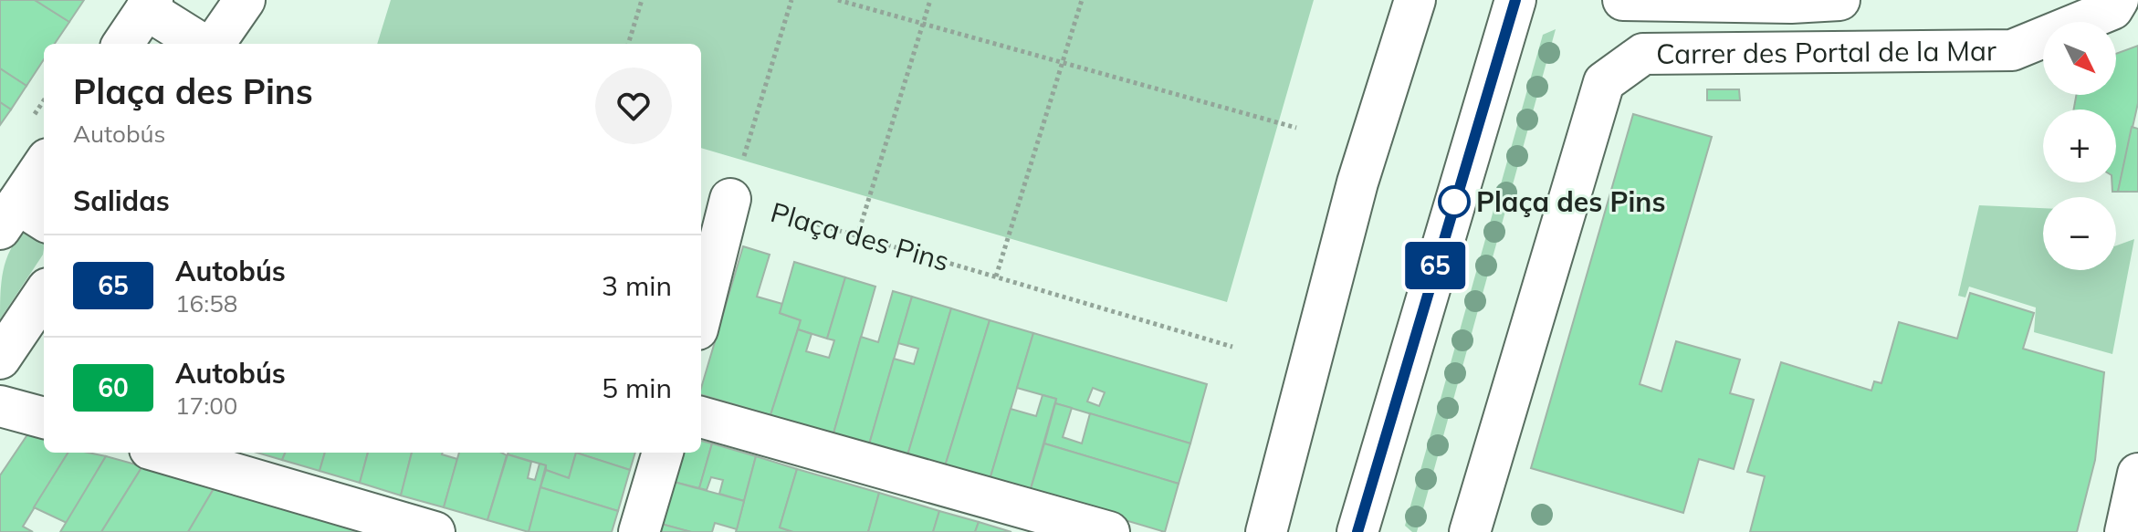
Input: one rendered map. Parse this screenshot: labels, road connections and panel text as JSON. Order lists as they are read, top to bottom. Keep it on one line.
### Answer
{"streets":{"street":["Carrer des Portal de la Mar"],"path":["Plaça des Pins"]},"places":["Plaça des Pins"],"lines":["bus line 65"],"north":"bottom right","page":{"on_map":"65","map_buttons":["+","−"],"heading":[["Plaça des Pins","Autobús"],"Salidas"],"list":[{"mark":"65","name":"Autobús","note":"16:58","value":"3 min"},{"mark":"60","name":"Autobús","note":"17:00","value":"5 min"}]}}
